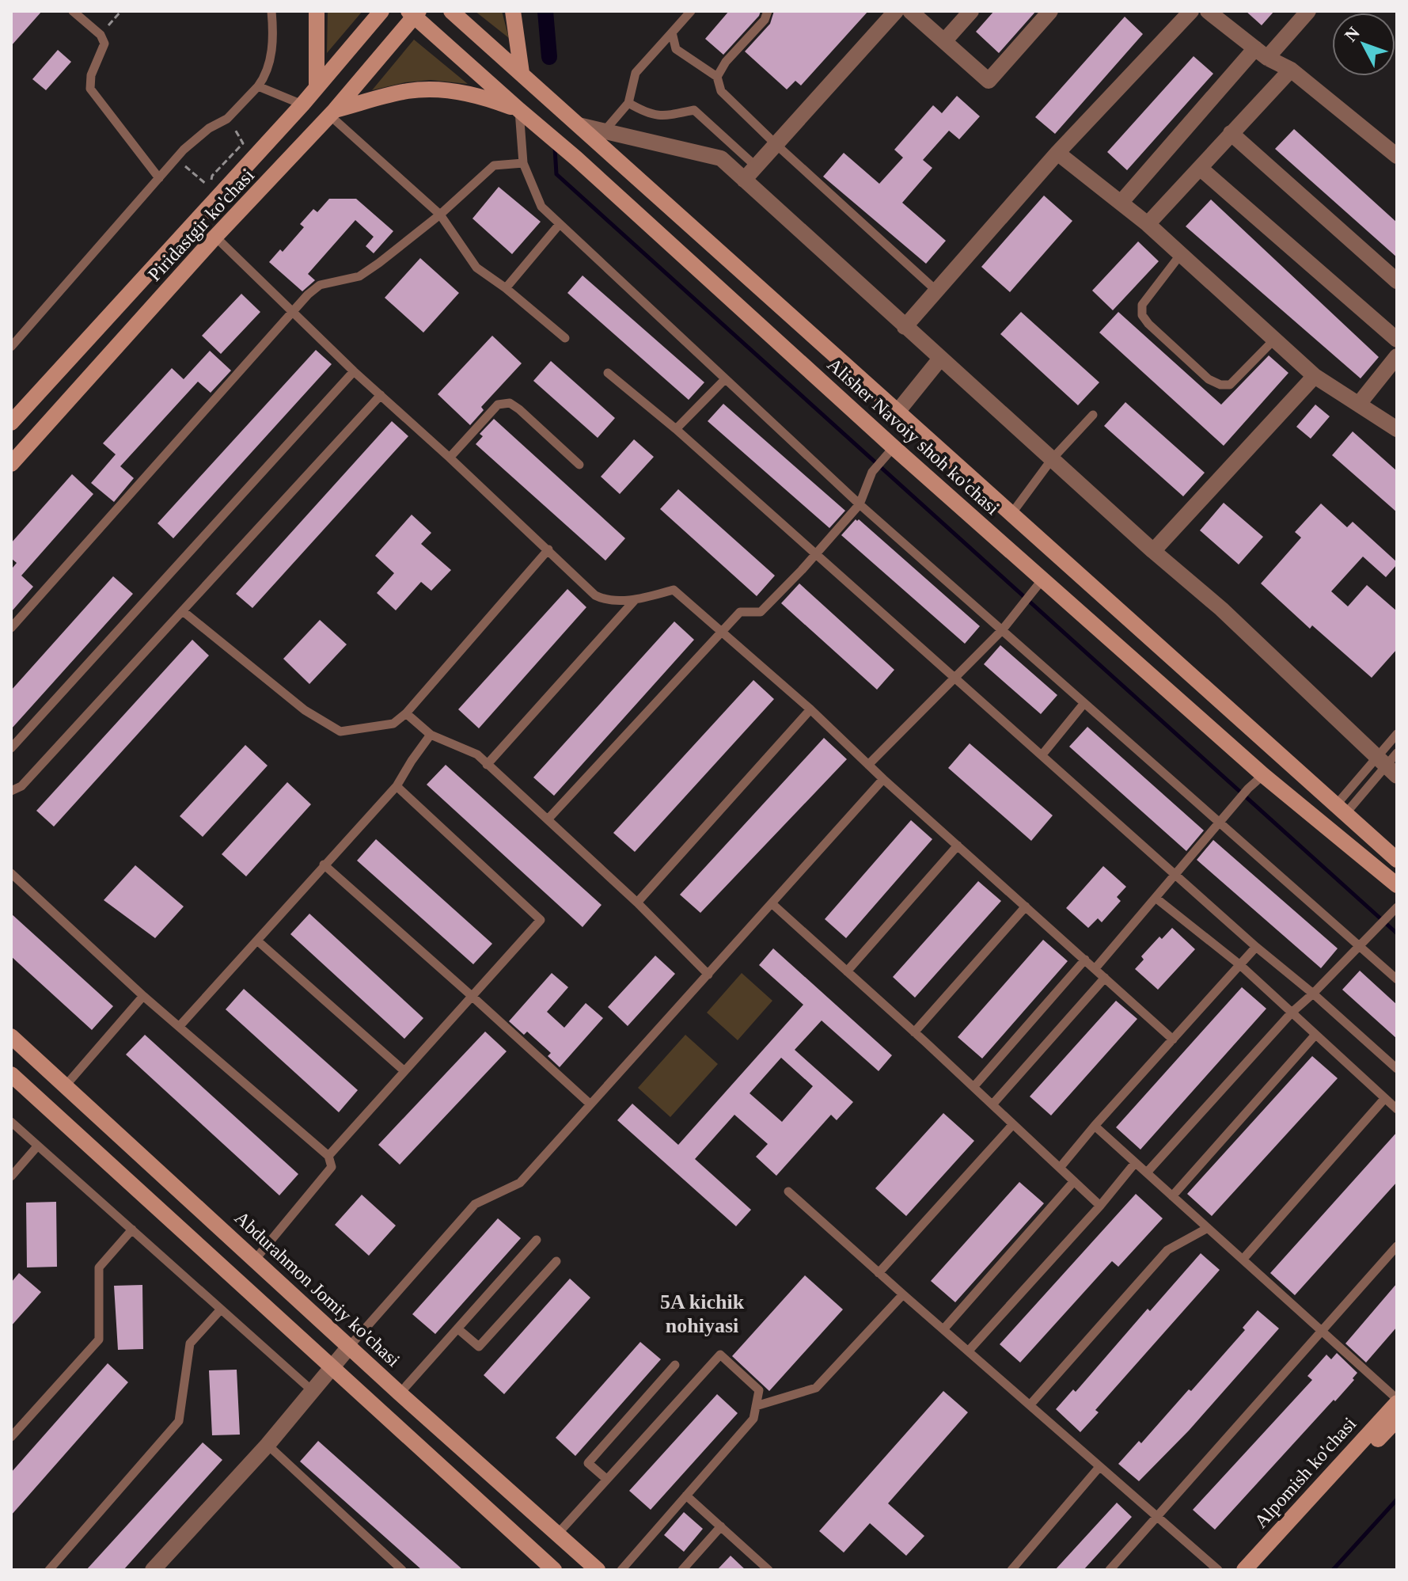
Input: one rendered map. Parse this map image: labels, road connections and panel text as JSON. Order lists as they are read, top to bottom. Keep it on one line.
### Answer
{"streets":{"main road":["Piridastgir ko'chasi","Alisher Navoiy shoh ko'chasi","Abdurahmon Jomiy ko'chasi","Alpomish ko'chasi"]},"crossings":[["Piridastgir ko'chasi","Alisher Navoiy shoh ko'chasi"]],"districts":["5A kichik nohiyasi"],"north":"top left"}
